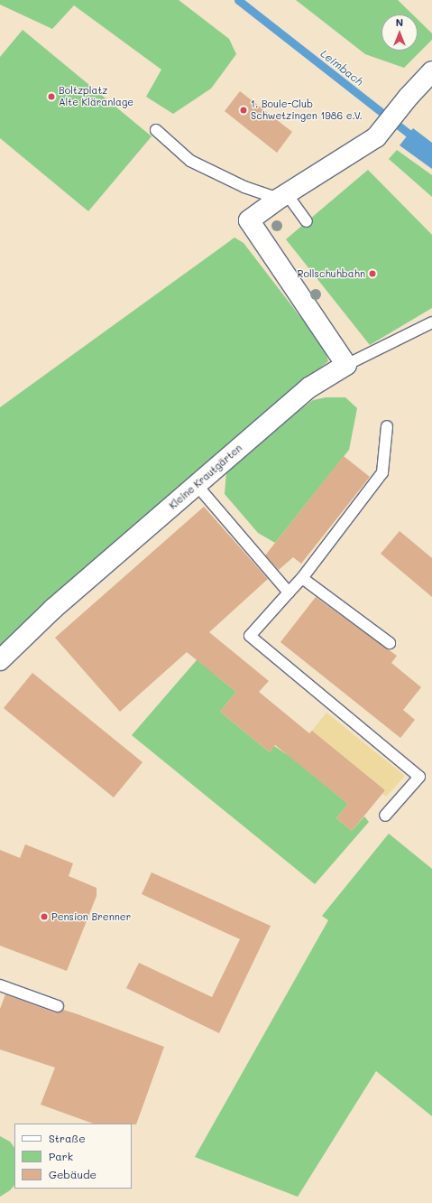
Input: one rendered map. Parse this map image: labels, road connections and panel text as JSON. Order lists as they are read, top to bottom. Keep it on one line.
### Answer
{"streets":{"street":["Kleine Krautgärten"]},"water":["Leimbach"],"places":["Boltzplatz Alte Kläranlage","1. Boule-Club Schwetzingen 1986 e.V.","Rollschuhbahn","Pension Brenner"],"legend":["Straße","Park","Gebäude"],"north":"top"}
